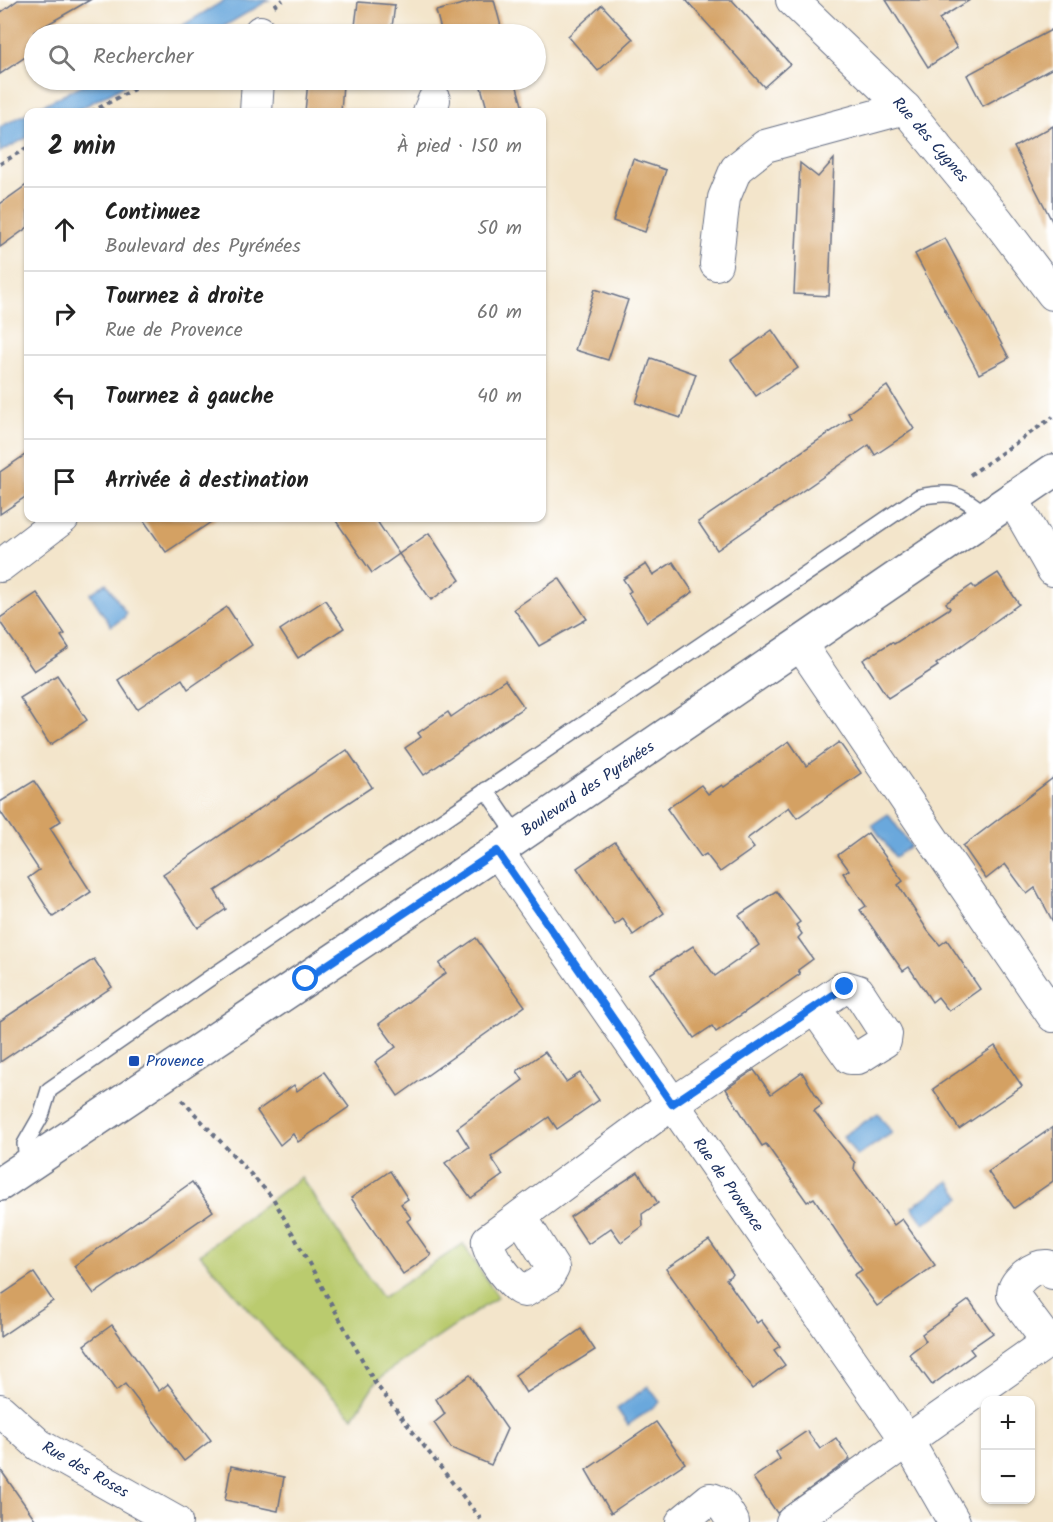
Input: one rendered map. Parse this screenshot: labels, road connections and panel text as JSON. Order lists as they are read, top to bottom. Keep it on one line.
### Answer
{"streets":{"street":["Rue des Cygnes","Boulevard des Pyrénées","Rue de Provence","Rue des Roses"]},"crossings":[["Boulevard des Pyrénées","Rue de Provence"]],"places":{"transit":["Provence"]},"page":{"search":"Rechercher","heading":["2 min","À pied · 150 m"],"list":[["Continuez","Boulevard des Pyrénées","50 m"],["Tournez à droite","Rue de Provence","60 m"],["Tournez à gauche","40 m"],"Arrivée à destination"],"map_buttons":["+","−"]}}
